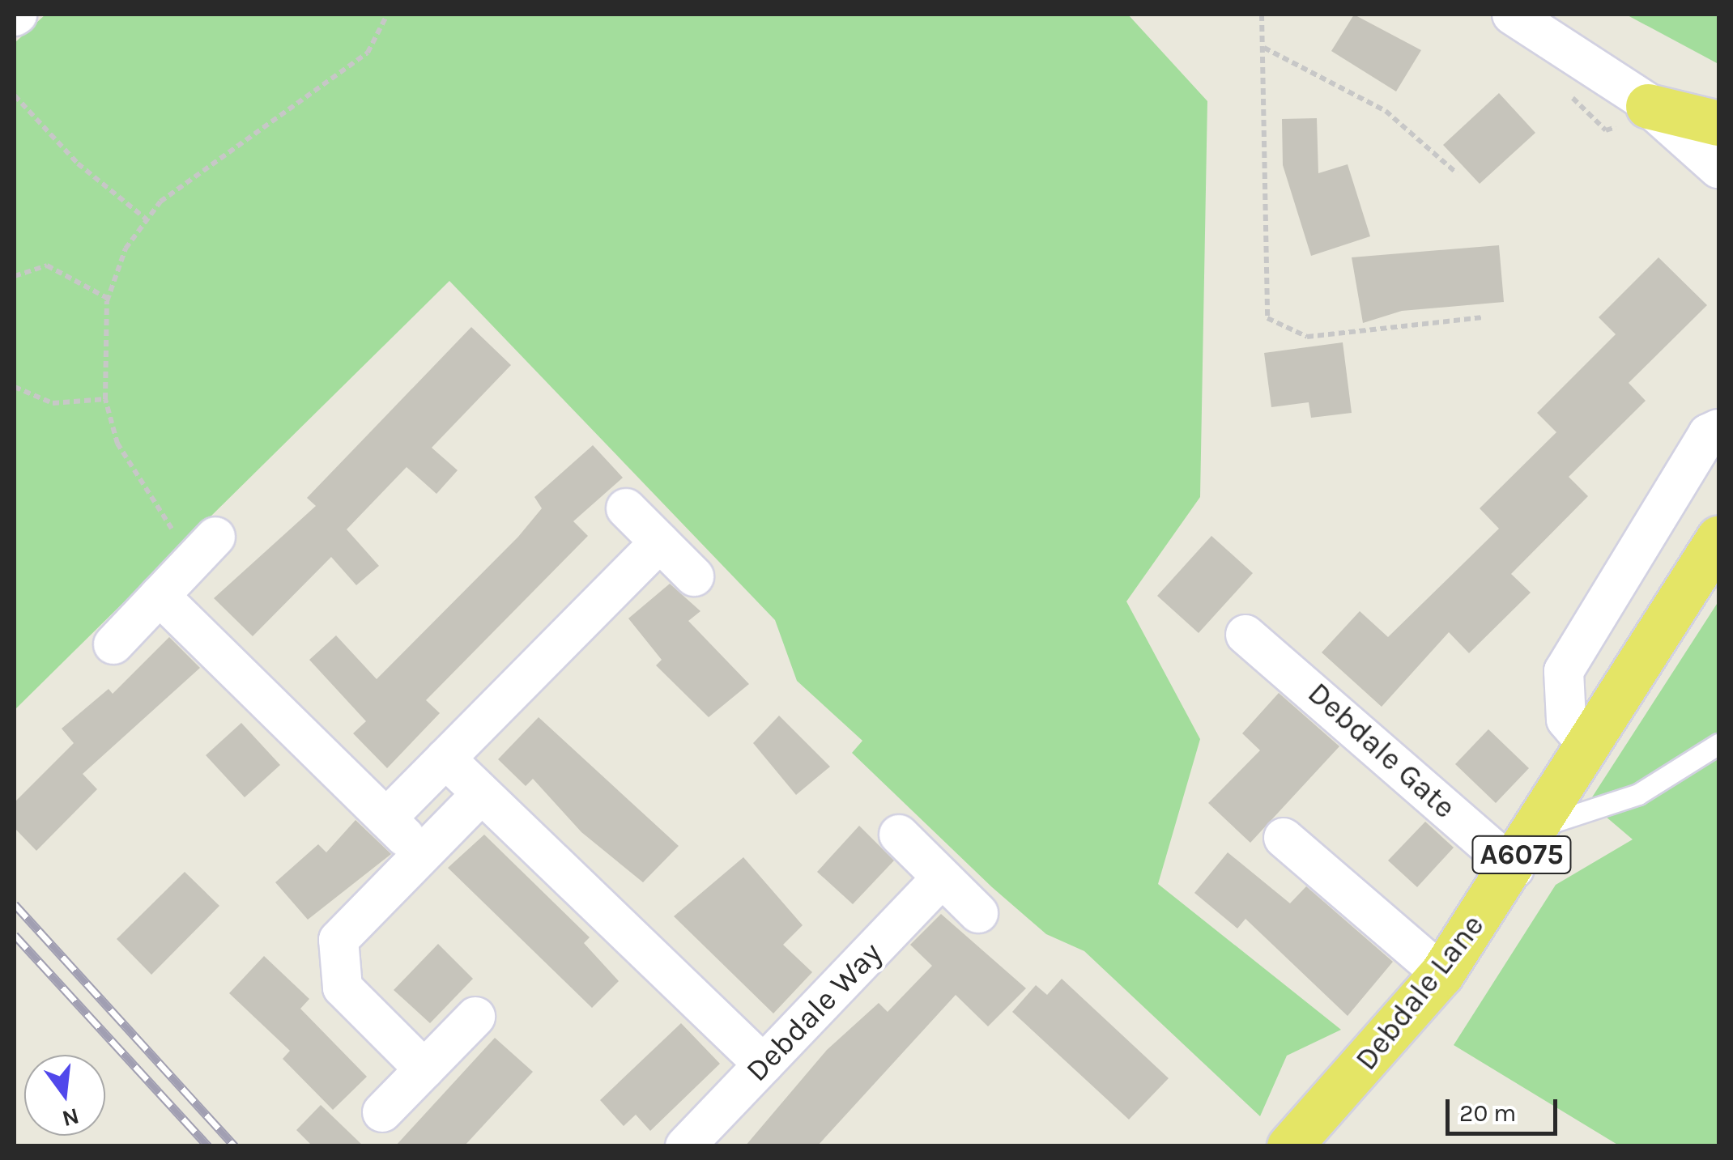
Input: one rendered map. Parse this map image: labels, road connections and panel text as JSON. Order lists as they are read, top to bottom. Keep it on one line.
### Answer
{"streets":{"main road":["A6075","Debdale Lane"],"street":["Debdale Gate","Debdale Way"]},"crossings":[["Debdale Gate","Debdale Lane"]],"scale_bar":"20 m","north":"bottom"}
